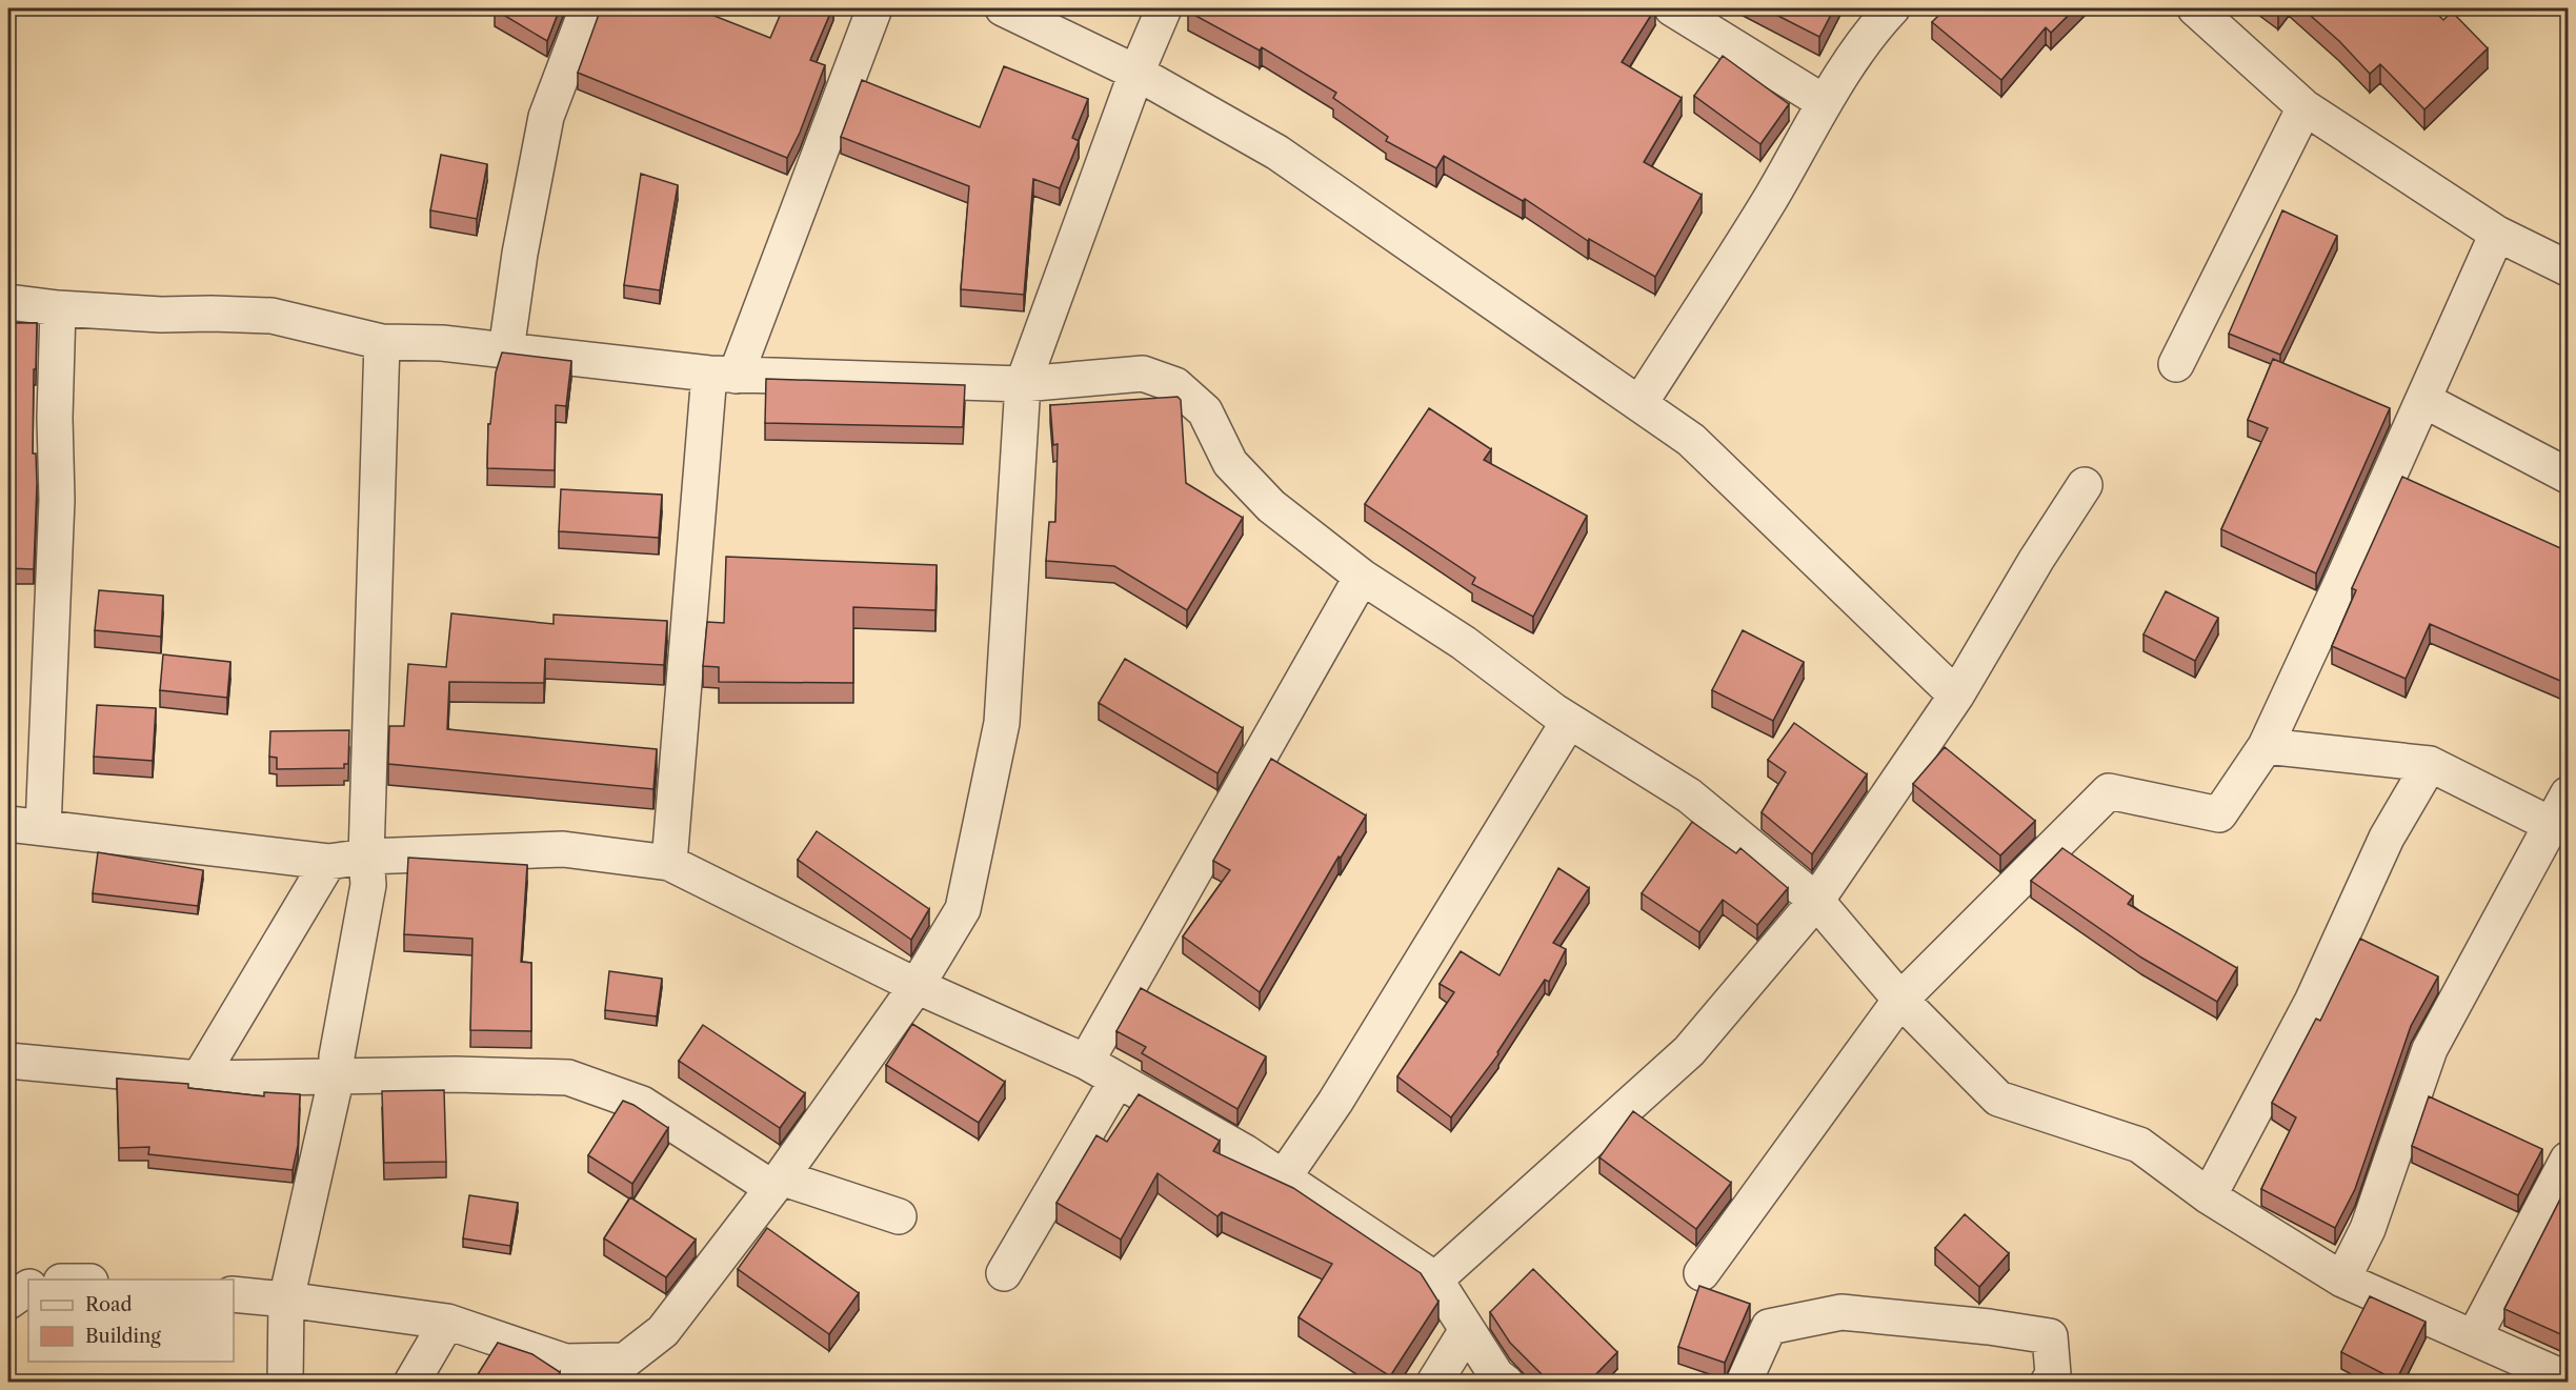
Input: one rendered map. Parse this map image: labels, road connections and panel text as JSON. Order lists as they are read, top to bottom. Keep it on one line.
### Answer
{"legend":["Road","Building"]}
